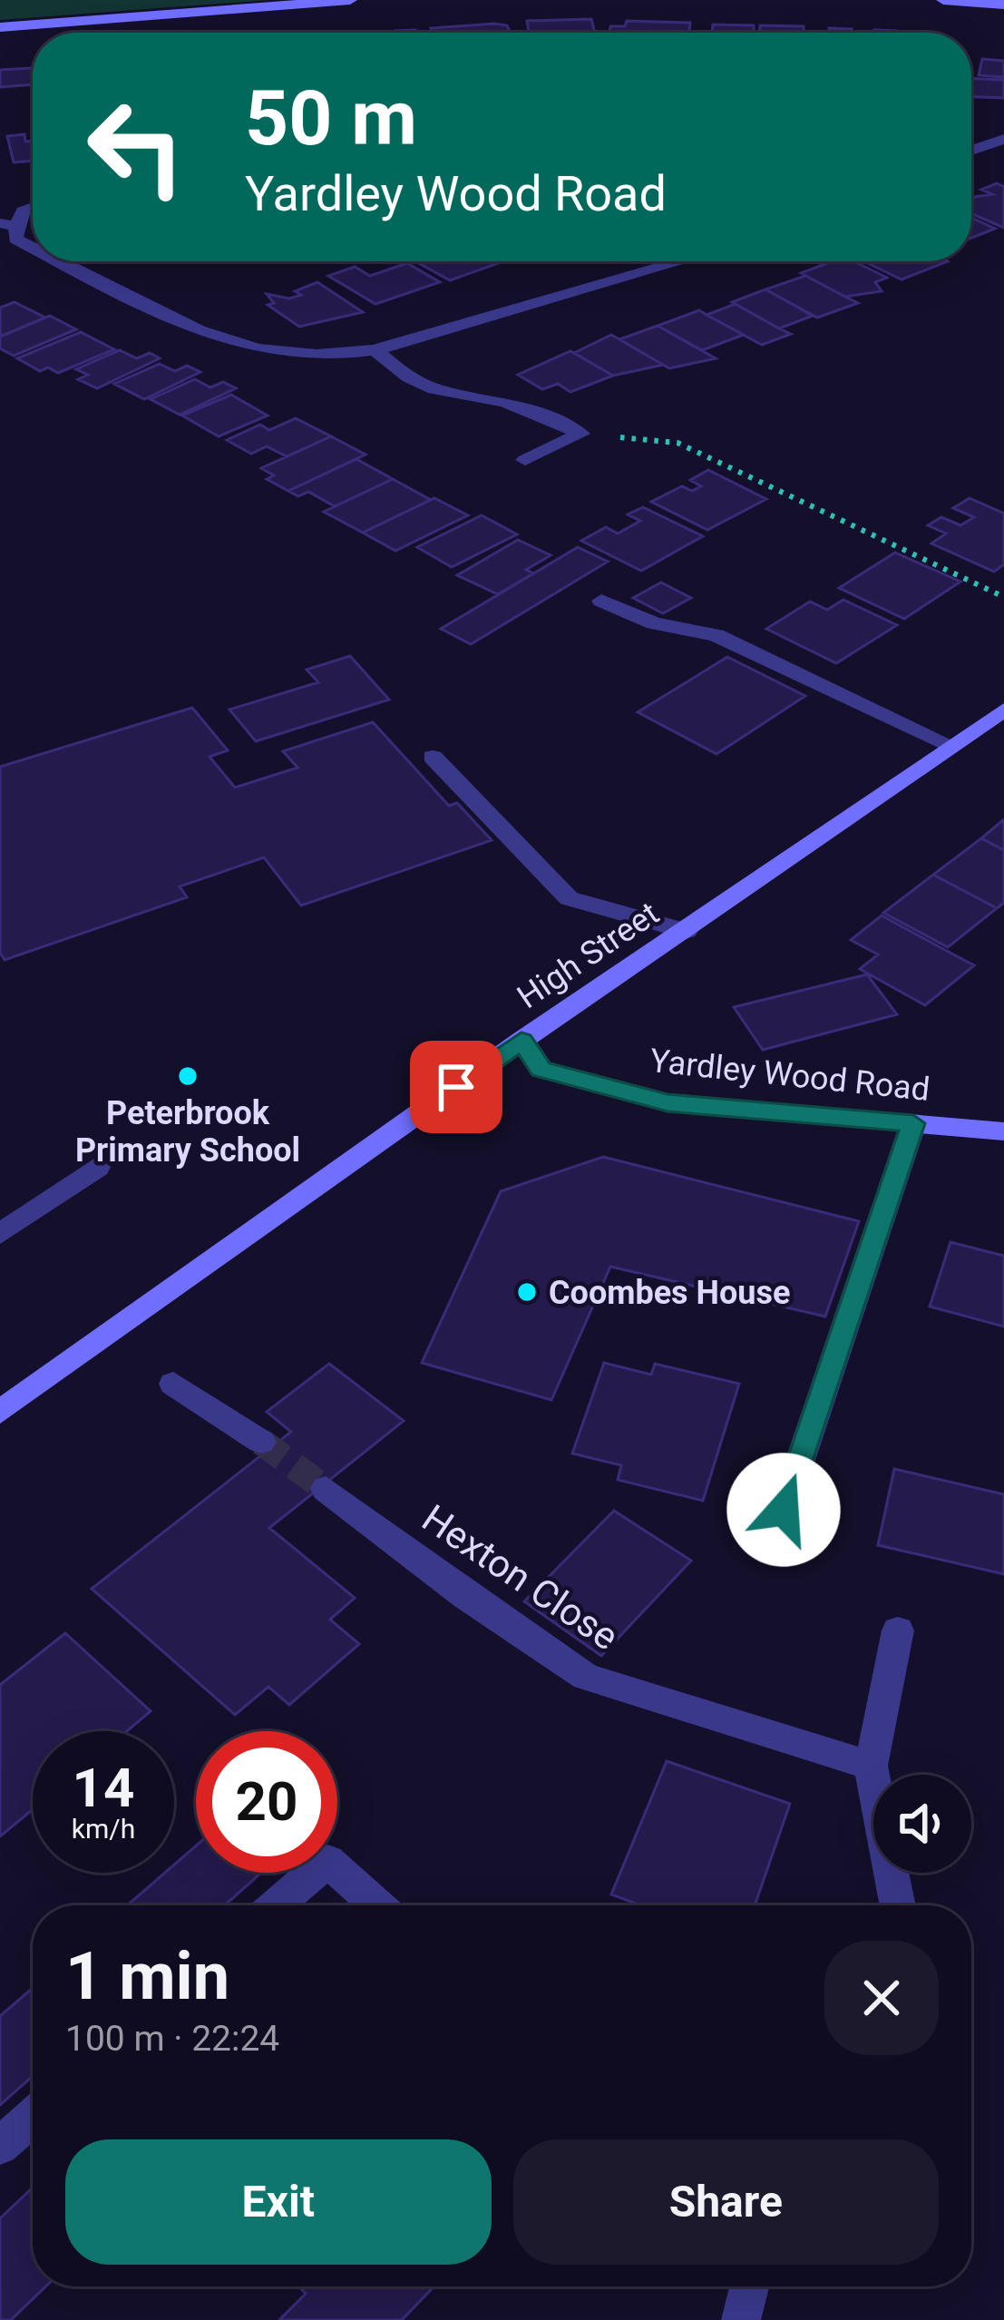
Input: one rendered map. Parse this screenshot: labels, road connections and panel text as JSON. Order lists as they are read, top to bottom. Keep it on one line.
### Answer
{"streets":{"street":["High Street","Yardley Wood Road","Hexton Close"]},"crossings":[["High Street","Yardley Wood Road"]],"places":["Peterbrook Primary School","Coombes House"],"page":{"turn":["50 m","Yardley Wood Road"],"speed":"14 km/h","limit":"20","heading":["1 min","100 m · 22:24"],"buttons":["Exit","Share"]}}
